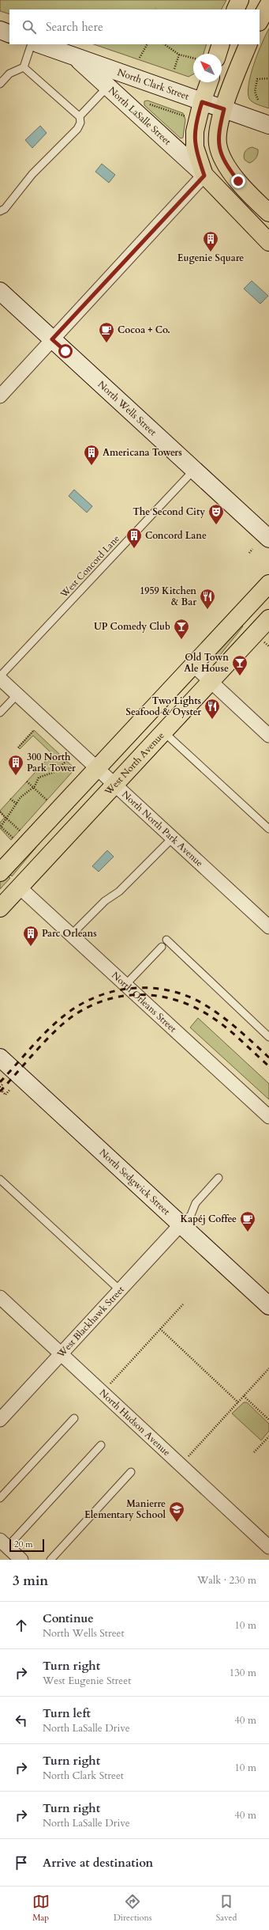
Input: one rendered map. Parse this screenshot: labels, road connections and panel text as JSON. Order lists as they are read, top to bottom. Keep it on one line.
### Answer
{"streets":{"main road":["West North Avenue"],"street":["North Clark Street","North LaSalle Street","North Wells Street","North North Park Avenue","North Orleans Street","North Sedgwick Street","West Blackhawk Street","North Hudson Avenue"],"lane":["West Concord Lane"]},"crossings":[["North Clark Street","North LaSalle Street"],["North Wells Street","West Concord Lane"],["West Concord Lane","North North Park Avenue"],["West North Avenue","North North Park Avenue"],["West North Avenue","North Orleans Street"],["North Sedgwick Street","West Blackhawk Street"],["West Blackhawk Street","North Hudson Avenue"]],"places":{"building":["Eugenie Square","Americana Towers","Concord Lane","300 North Park Tower","Parc Orleans"],"cafe":["Cocoa + Co.","Kapéj Coffee"],"theatre":["The Second City"],"restaurant":["1959 Kitchen & Bar","Two Lights Seafood & Oyster"],"bar":["UP Comedy Club","Old Town Ale House"],"school or university":["Manierre Elementary School"]},"scale_bar":"20 m","north":"top left","page":{"search":"Search here","scale":"20 m","heading":["3 min","Walk · 230 m"],"list":[["Continue","North Wells Street","10 m"],["Turn right","West Eugenie Street","130 m"],["Turn left","North LaSalle Drive","40 m"],["Turn right","North Clark Street","10 m"],["Turn right","North LaSalle Drive","40 m"],"Arrive at destination"],"nav":["Map","Directions","Saved"]}}
